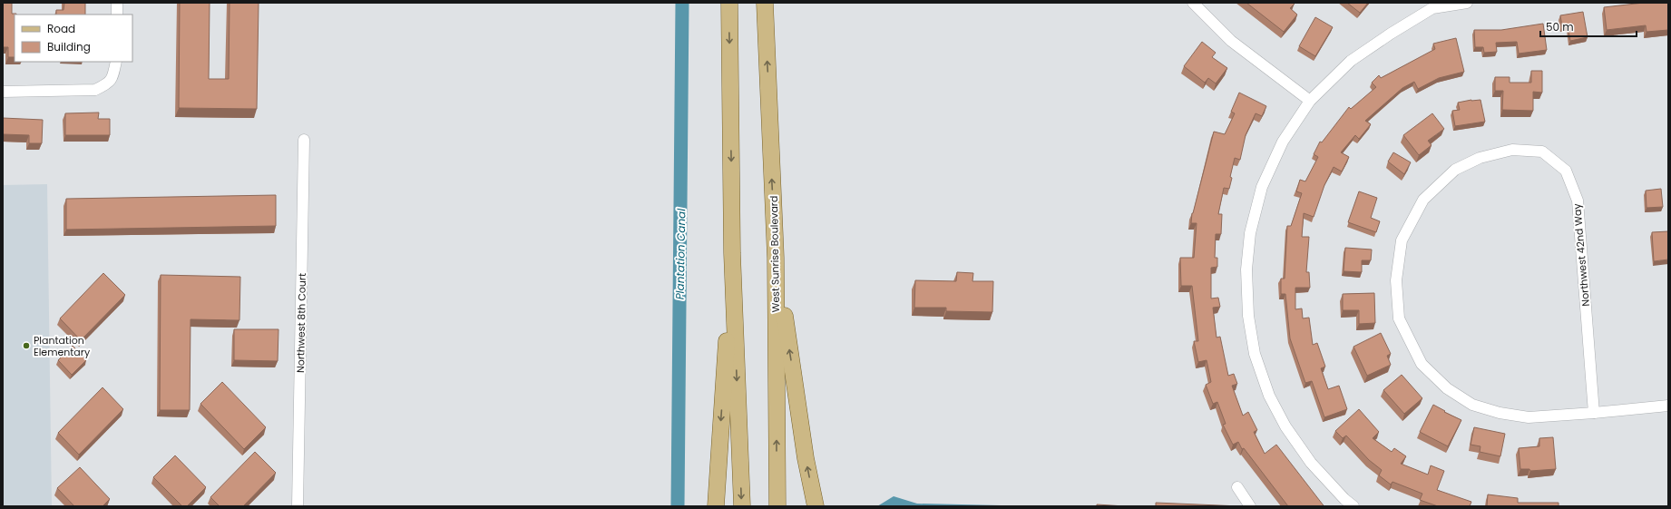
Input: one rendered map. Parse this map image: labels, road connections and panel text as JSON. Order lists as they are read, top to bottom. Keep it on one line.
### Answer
{"streets":{"main road":["West Sunrise Boulevard"],"street":["Northwest 42nd Way","Northwest 8th Court"]},"water":["Plantation Canal"],"places":["Plantation Elementary"],"legend":["Road","Building"],"scale_bar":"50 m"}
